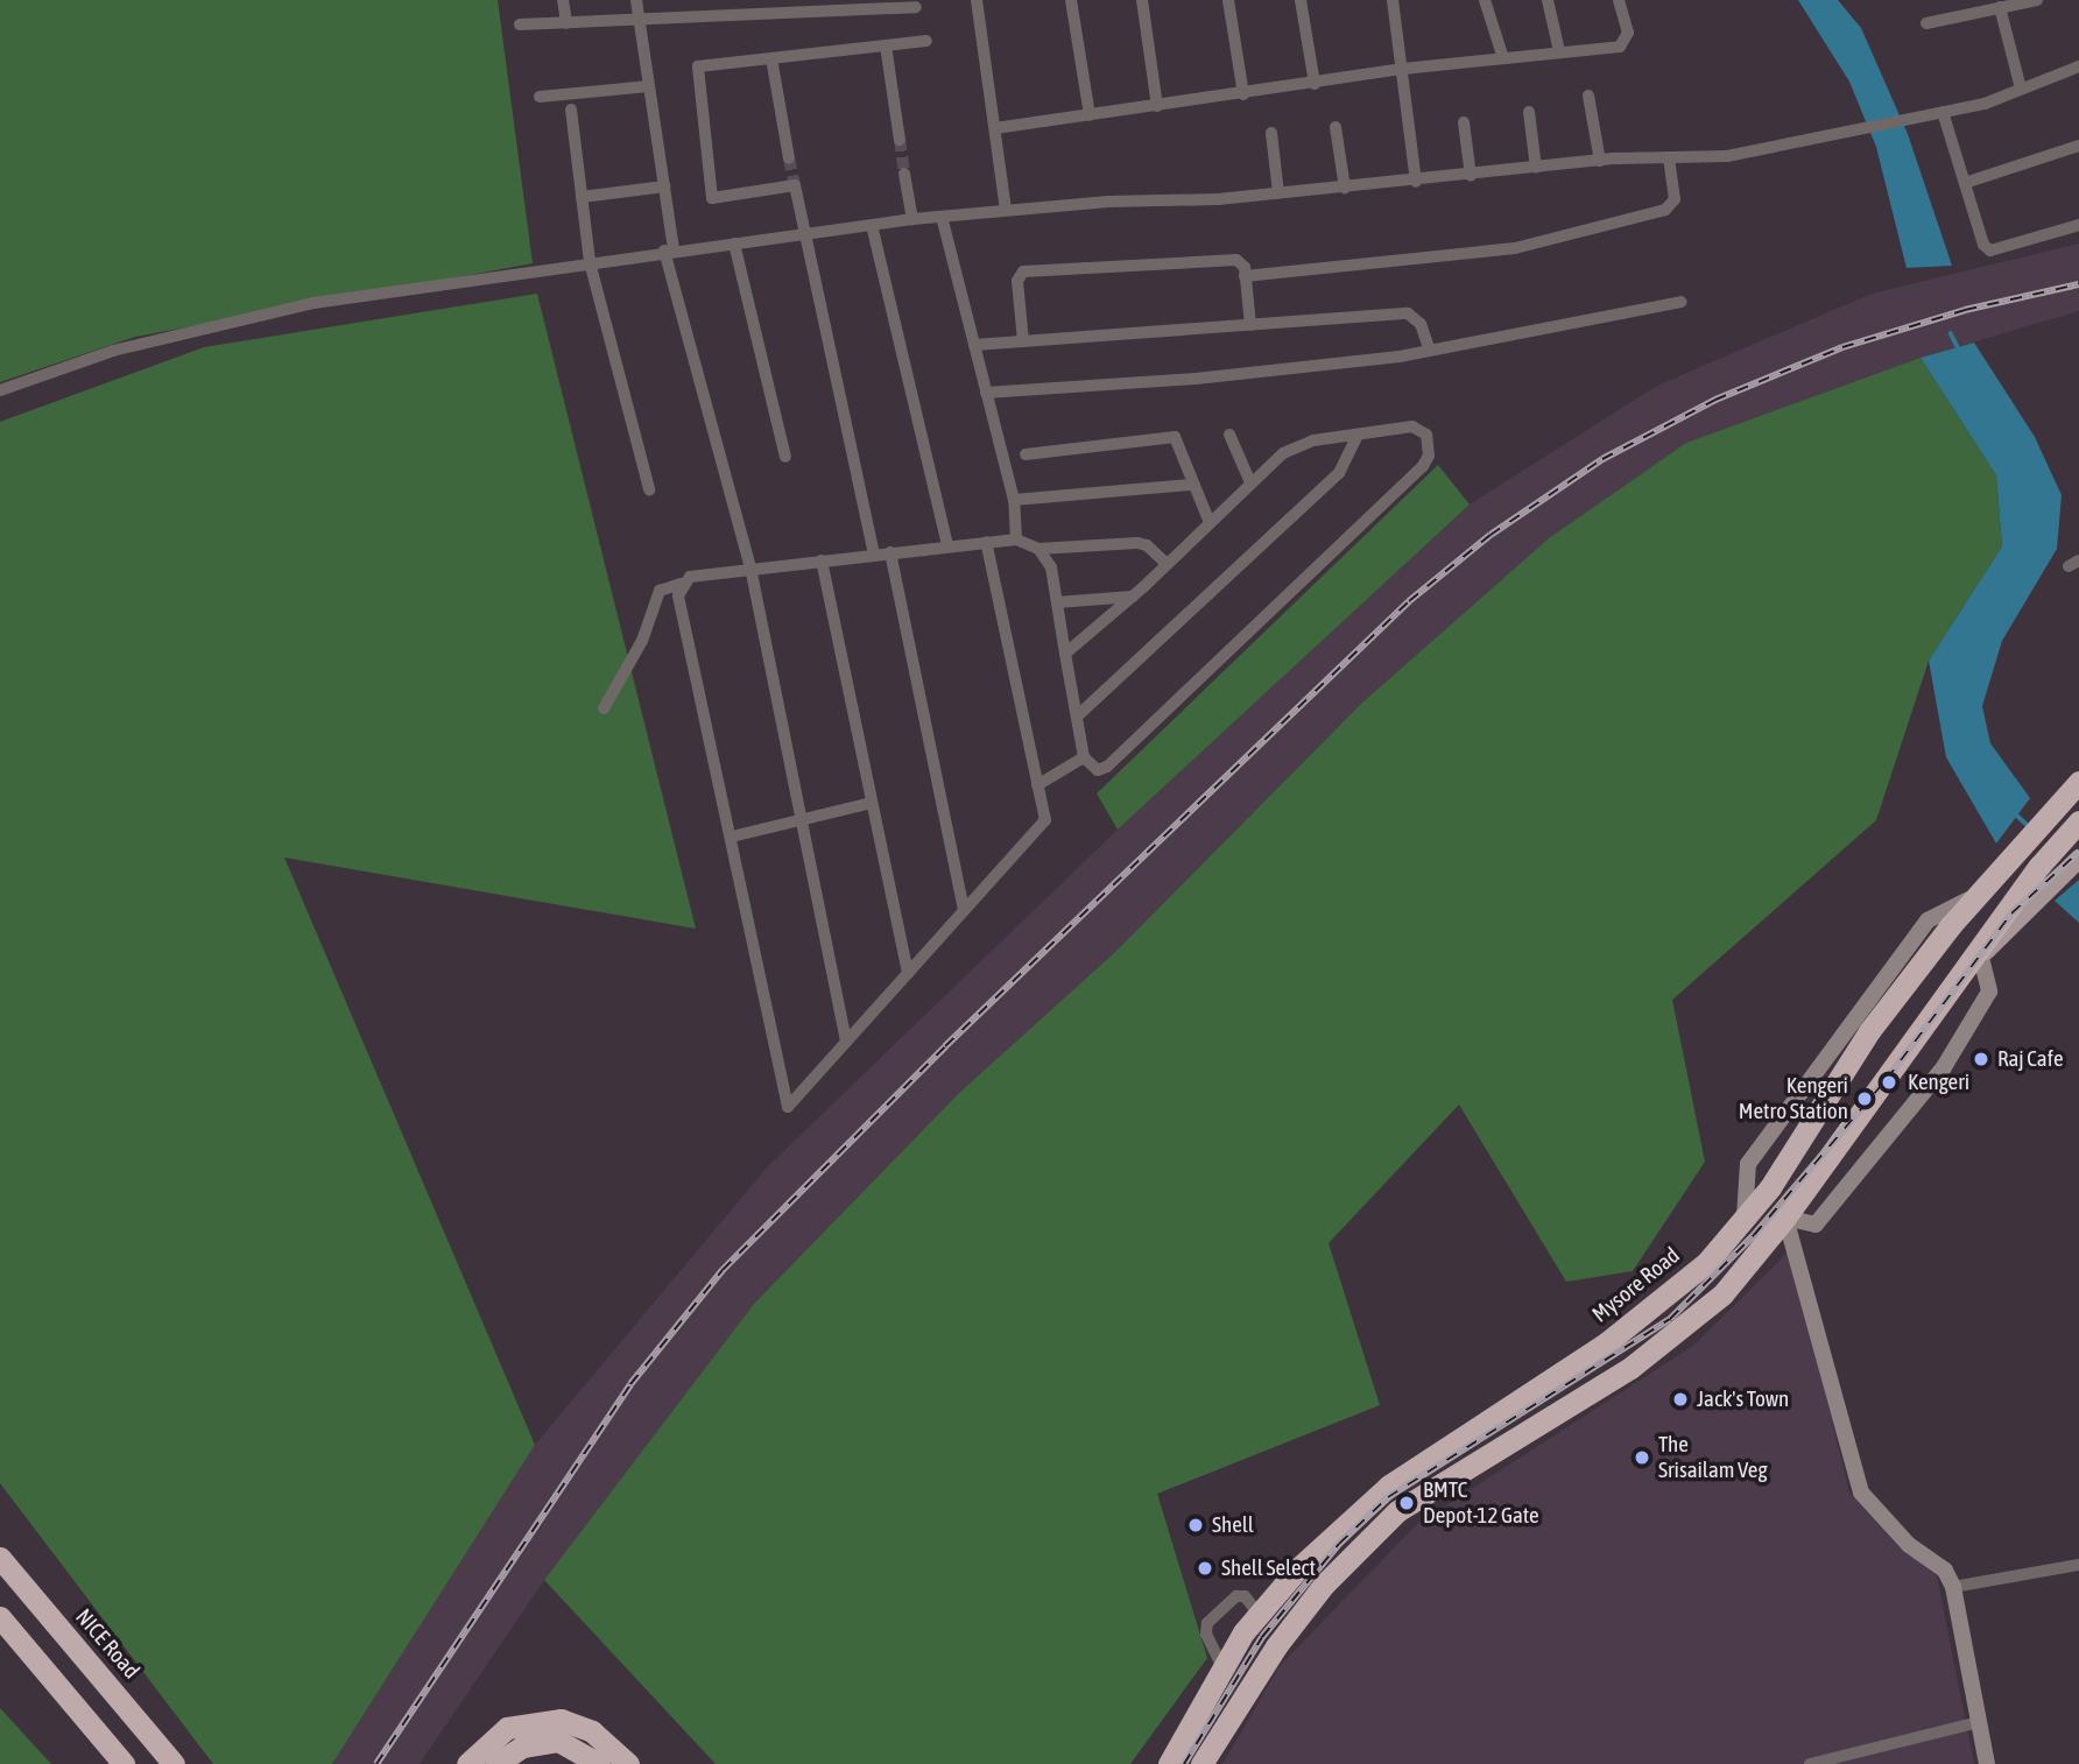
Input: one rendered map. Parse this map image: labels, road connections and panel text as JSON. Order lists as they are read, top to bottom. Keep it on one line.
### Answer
{"streets":{"highway":["Mysore Road","NICE Road"]},"places":["Raj Cafe","Kengeri","Kengeri Metro Station","Jack's Town","The Srisailam Veg","BMTC Depot-12 Gate","Shell","Shell Select"]}
